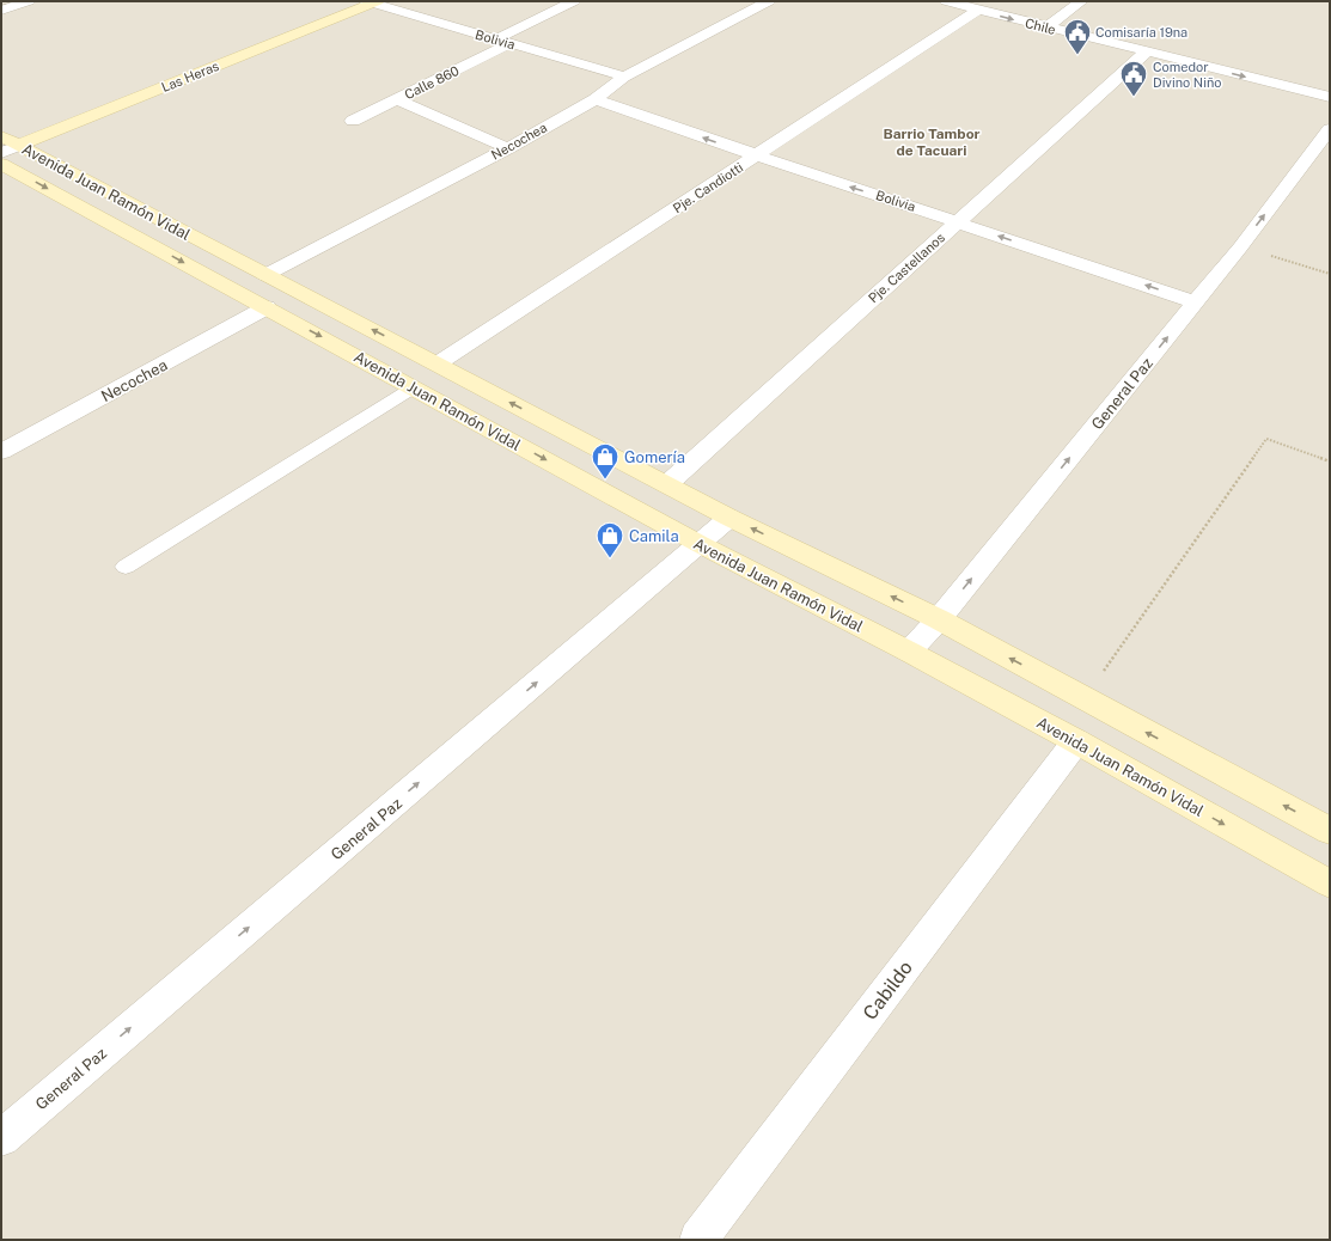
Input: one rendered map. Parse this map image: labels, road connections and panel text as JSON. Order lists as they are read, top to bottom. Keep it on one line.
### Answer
{"streets":{"main road":["Las Heras","Avenida Juan Ramón Vidal"],"street":["Chile","Bolivia","Calle 860","Necochea","Pje. Candiotti","Pje. Castellanos","General Paz","Cabildo"]},"crossings":[["Chile","Pje. Candiotti"],["Chile","Pje. Castellanos"],["Bolivia","Las Heras"],["Bolivia","Calle 860"],["Bolivia","Necochea"],["Bolivia","Pje. Candiotti"],["Bolivia","Pje. Castellanos"],["Bolivia","General Paz"],["Las Heras","Avenida Juan Ramón Vidal"],["Necochea","Avenida Juan Ramón Vidal"],["Pje. Candiotti","Avenida Juan Ramón Vidal"],["Avenida Juan Ramón Vidal","Pje. Castellanos"],["Avenida Juan Ramón Vidal","General Paz"],["Avenida Juan Ramón Vidal","Cabildo"]],"one_way":["Chile","Bolivia","General Paz"],"districts":["Barrio Tambor de Tacuari"],"places":{"public building":["Comisaría 19na","Comedor Divino Niño"],"shop":["Gomería","Camila"]}}
